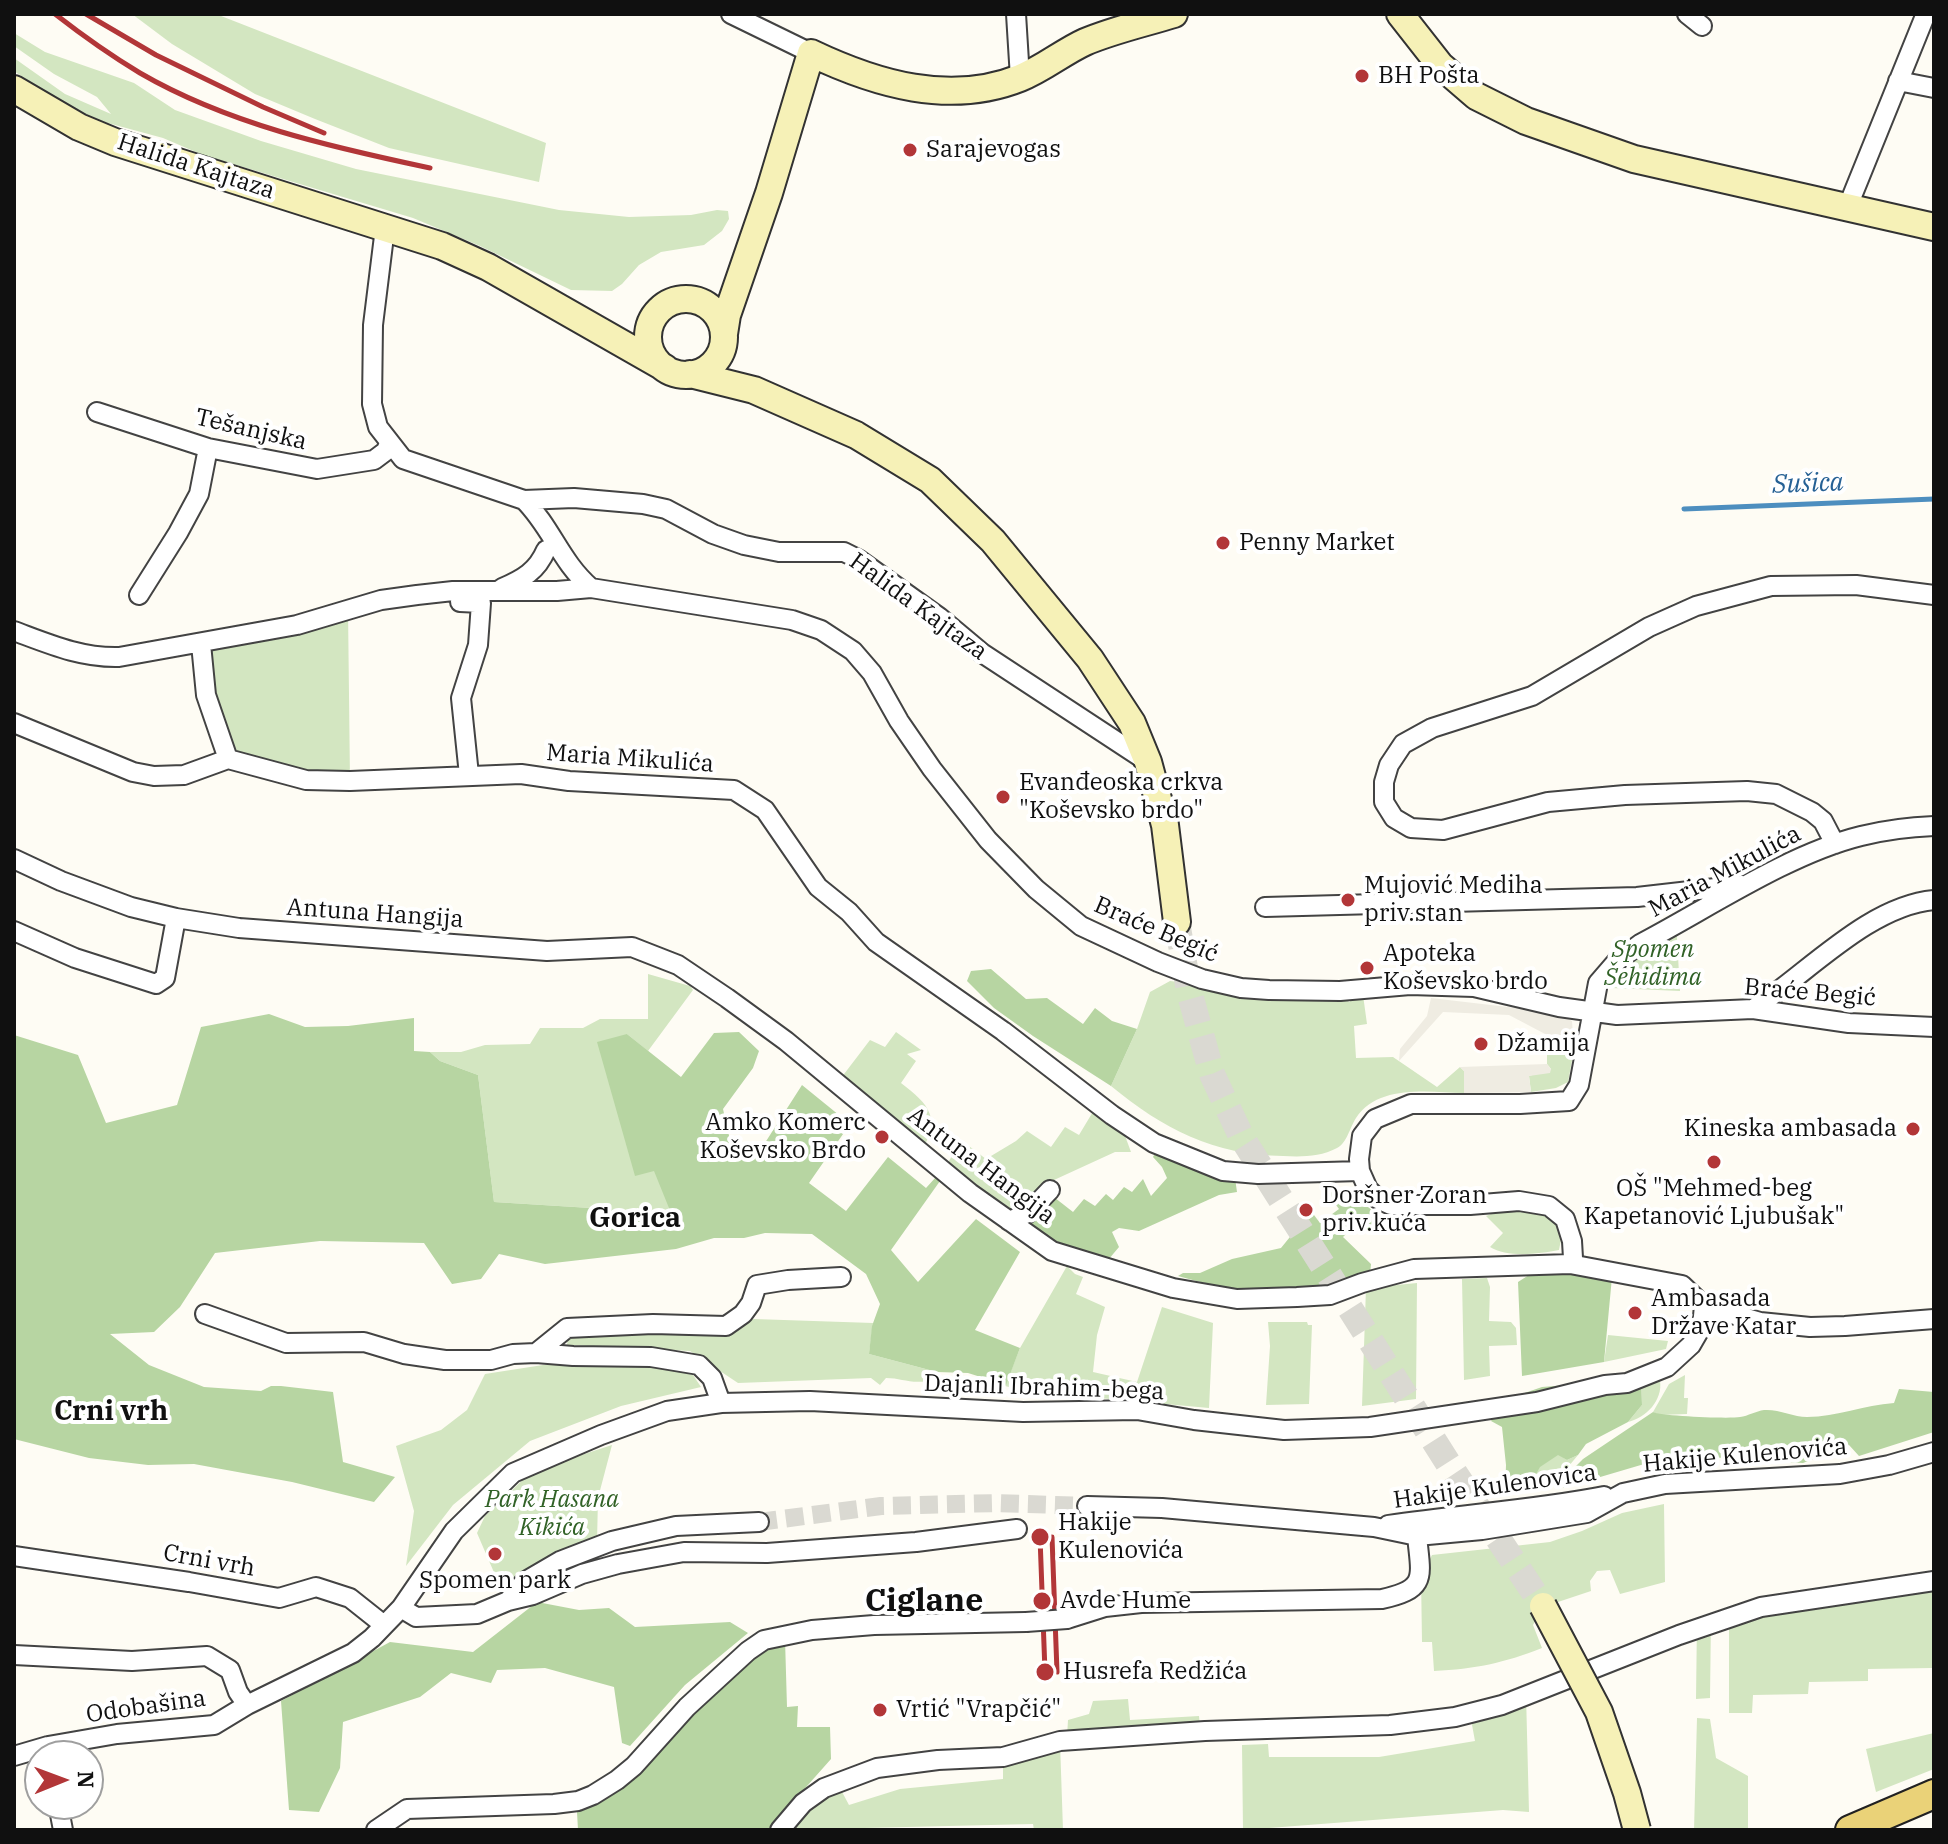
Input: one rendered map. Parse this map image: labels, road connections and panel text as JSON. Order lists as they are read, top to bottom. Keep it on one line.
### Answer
{"streets":{"main road":["Halida Kajtaza"],"street":["Tešanjska","Maria Mikulića","Antuna Hangija","Braće Begić","Dajanli Ibrahim-bega","Hakije Kulenovića","Hakije Kulenovica","Crni vrh","Odobašina"]},"crossings":[["Halida Kajtaza","Tešanjska"],["Maria Mikulića","Braće Begić"],["Antuna Hangija","Dajanli Ibrahim-bega"],["Dajanli Ibrahim-bega","Crni vrh"],["Dajanli Ibrahim-bega","Odobašina"],["Hakije Kulenovića","Hakije Kulenovica"]],"districts":["Gorica","Crni vrh","Ciglane"],"water":["Sušica"],"parks":["Spomen Šehidima","Park Hasana Kikića"],"places":["BH Pošta","Sarajevogas","Penny Market","Evanđeoska crkva \"Koševsko brdo\"","Mujović Mediha priv.stan","Apoteka Koševsko brdo","Džamija","Kineska ambasada","Amko Komerc Koševsko Brdo","OŠ \"Mehmed-beg Kapetanović Ljubušak\"","Doršner Zoran priv.kuća","Ambasada Države Katar","Hakije Kulenovića","Spomen park","Avde Hume","Husrefa Redžića","Vrtić \"Vrapčić\""],"north":"right"}
